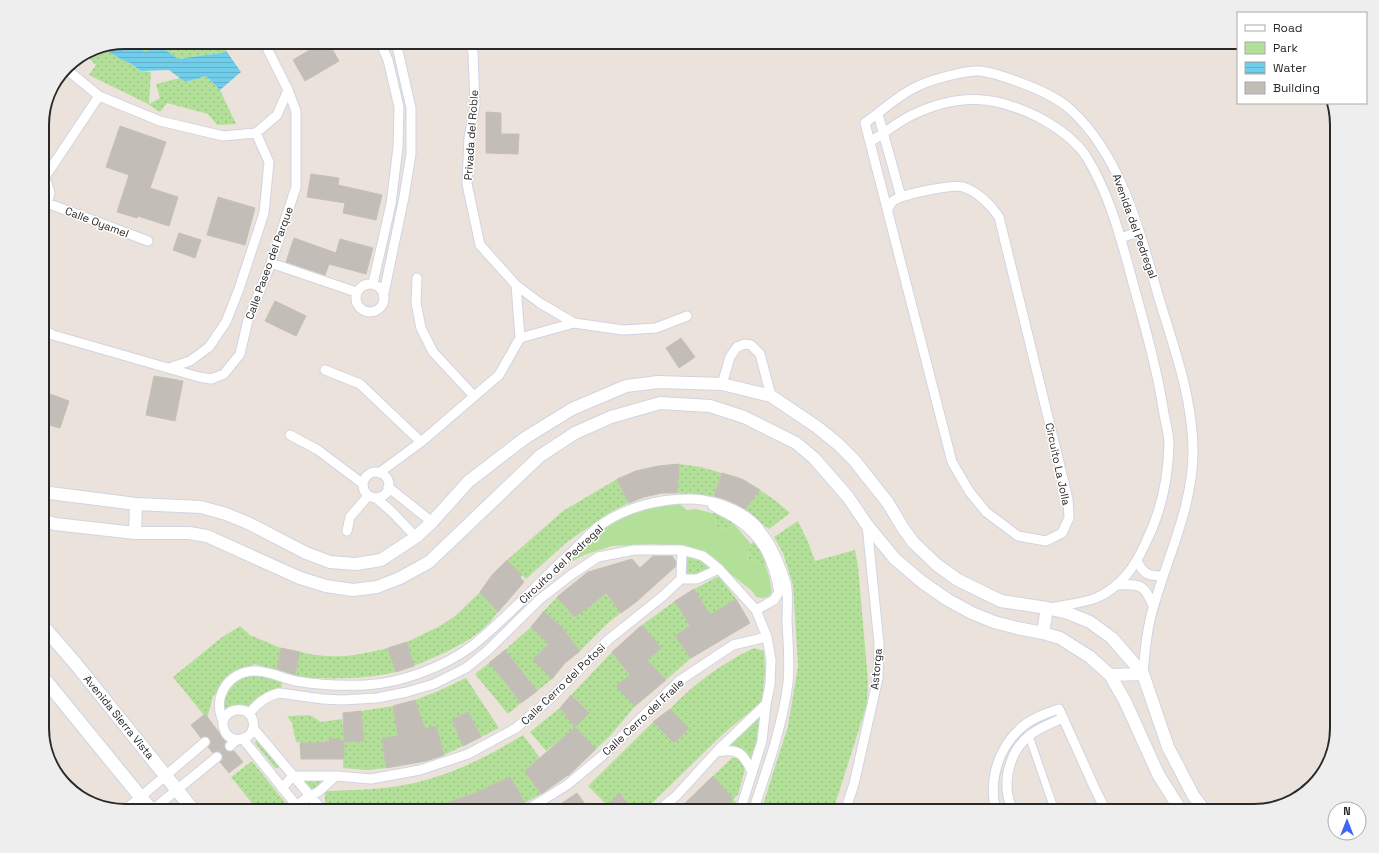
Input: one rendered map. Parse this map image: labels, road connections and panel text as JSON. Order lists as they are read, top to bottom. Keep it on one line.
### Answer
{"streets":{"main road":["Avenida Sierra Vista"],"street":["Privada del Roble","Calle Oyamel","Avenida del Pedregal","Calle Paseo del Parque","Circuito La Jolla","Circuito del Pedregal","Astorga","Calle Cerro del Potosi","Calle Cerro del Fraile"]},"crossings":[["Avenida del Pedregal","Circuito La Jolla"],["Circuito del Pedregal","Calle Cerro del Fraile"]],"legend":["Road","Park","Water","Building"],"north":"top"}
